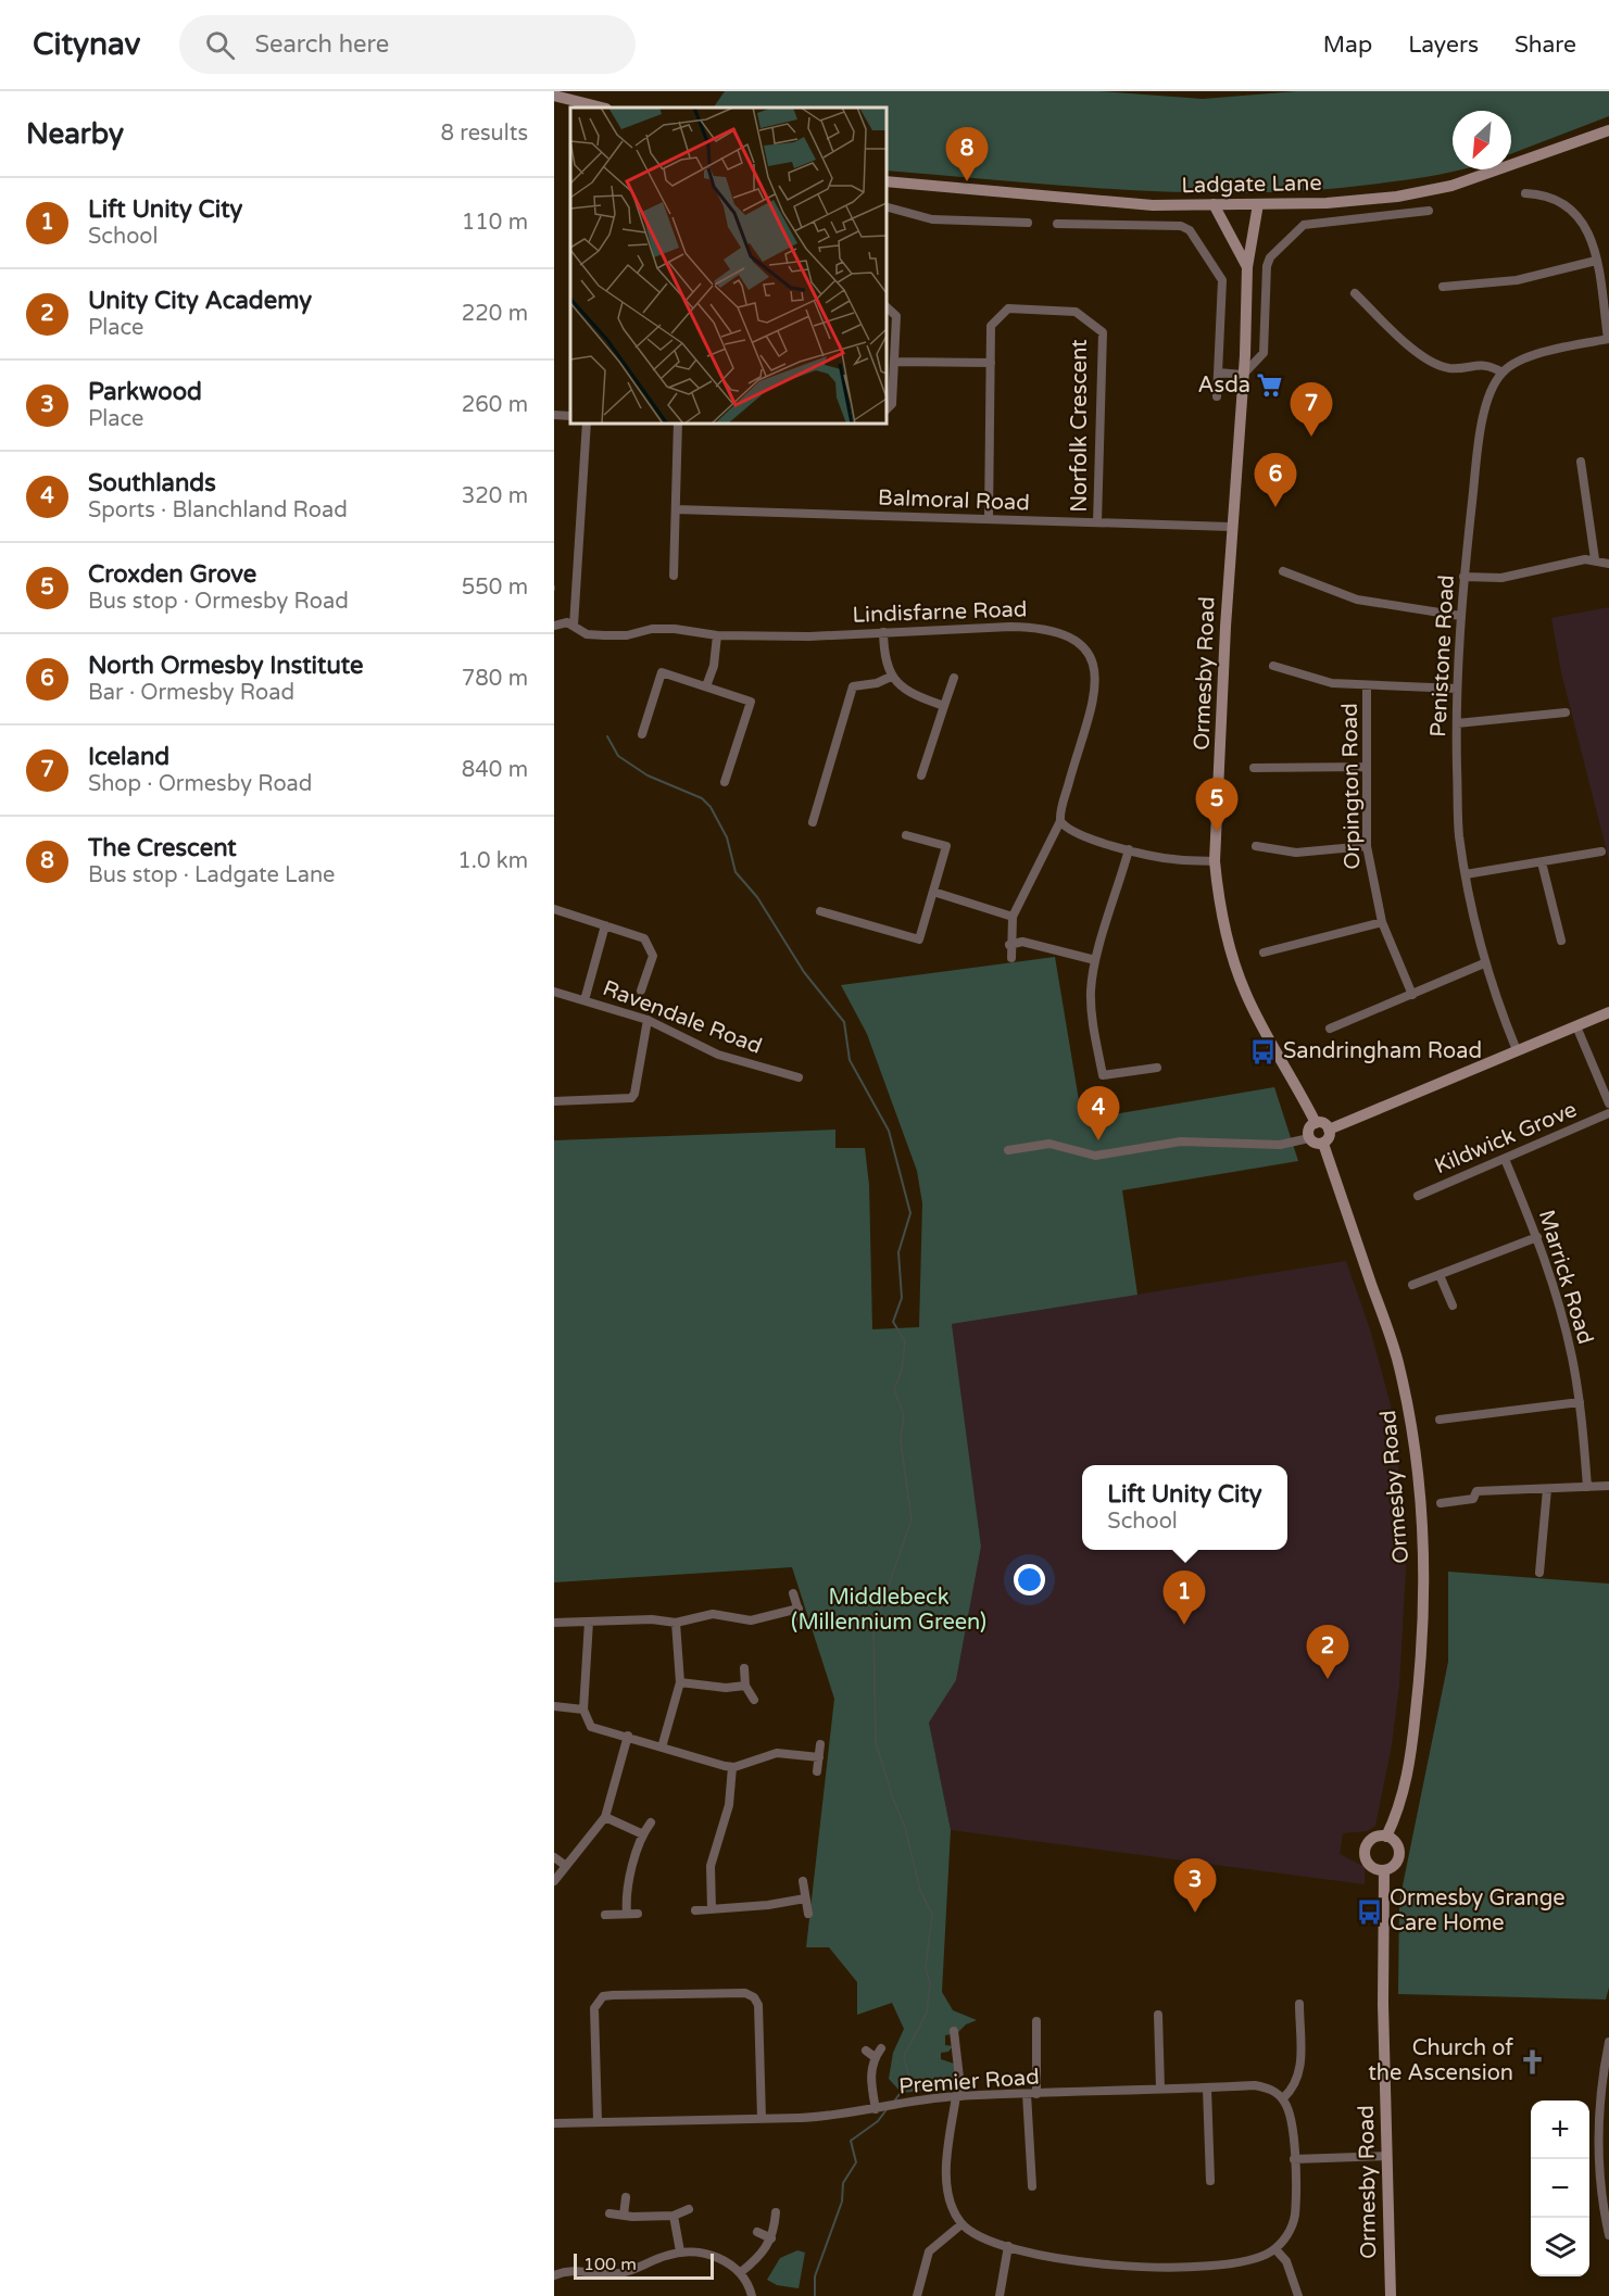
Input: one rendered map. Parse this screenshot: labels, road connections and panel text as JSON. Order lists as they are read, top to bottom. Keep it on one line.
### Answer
{"streets":{"street":["Ladgate Lane","Norfolk Crescent","Balmoral Road","Lindisfarne Road","Penistone Road","Ormesby Road","Orpington Road","Ravendale Road","Kildwick Grove","Marrick Road","Premier Road"]},"crossings":[["Ladgate Lane","Ormesby Road"],["Norfolk Crescent","Balmoral Road"],["Balmoral Road","Ormesby Road"],["Kildwick Grove","Marrick Road"]],"parks":["Middlebeck (Millennium Green)"],"places":{"supermarket":["Asda"],"bus stop":["Sandringham Road","Ormesby Grange Care Home"],"church":["Church of the Ascension"]},"scale_bar":"100 m","north":"bottom left","page":{"header":"Citynav","search":"Search here","nav":["Map","Layers","Share"],"heading":["Nearby","8 results"],"pins":["8","7","6","5","4","1","2","3"],"list":[{"mark":"1","name":"Lift Unity City","note":"School","value":"110 m"},{"mark":"2","name":"Unity City Academy","note":"Place","value":"220 m"},{"mark":"3","name":"Parkwood","note":"Place","value":"260 m"},{"mark":"4","name":"Southlands","note":"Sports · Blanchland Road","value":"320 m"},{"mark":"5","name":"Croxden Grove","note":"Bus stop · Ormesby Road","value":"550 m"},{"mark":"6","name":"North Ormesby Institute","note":"Bar · Ormesby Road","value":"780 m"},{"mark":"7","name":"Iceland","note":"Shop · Ormesby Road","value":"840 m"},{"mark":"8","name":"The Crescent","note":"Bus stop · Ladgate Lane","value":"1.0 km"}],"popup":["Lift Unity City","School"],"map_buttons":["+","−"],"scale":"100 m"}}
